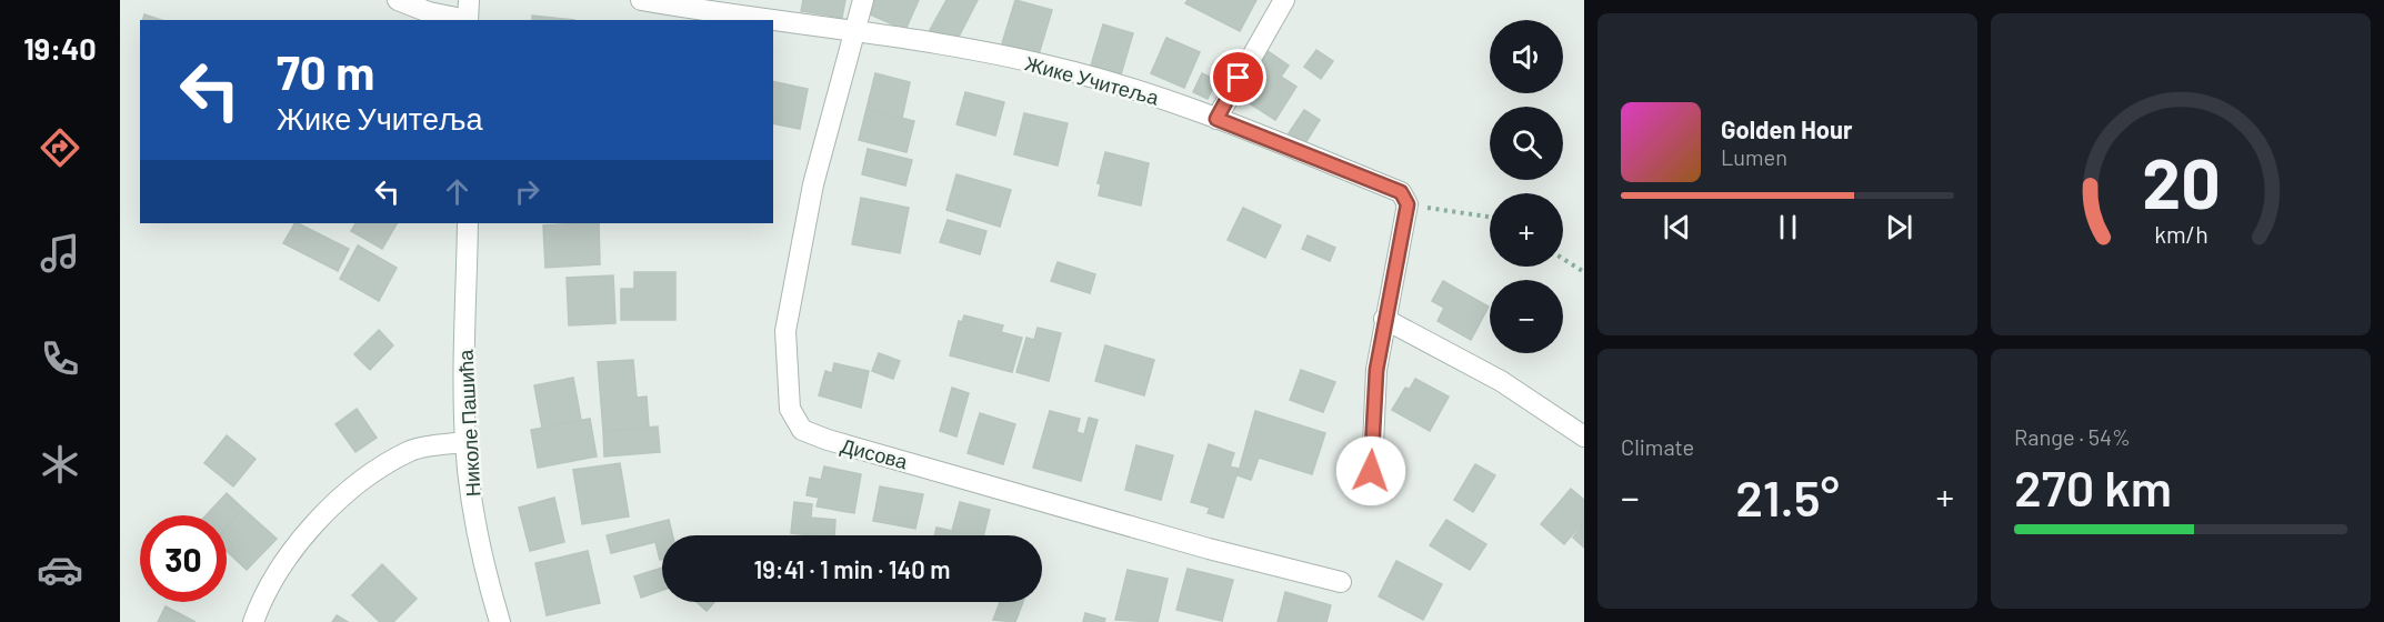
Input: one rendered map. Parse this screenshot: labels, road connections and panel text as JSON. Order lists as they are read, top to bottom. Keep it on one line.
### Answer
{"streets":{"street":["Жике Учитеља","Николе Пашића","Дисова"]},"crossings":[["Жике Учитеља","Дисова"]],"page":{"tabs":"19:40","map_buttons":["+","−"],"turn":["70 m","Жике Учитеља"],"song":["Golden Hour","Lumen"],"tile":["Climate",["Range · 54%","270 km"]],"heat":["−","21.5°","+"],"limit":"30","trip":"19:41 · 1 min · 140 m","gauge":["20","km/h"]}}
